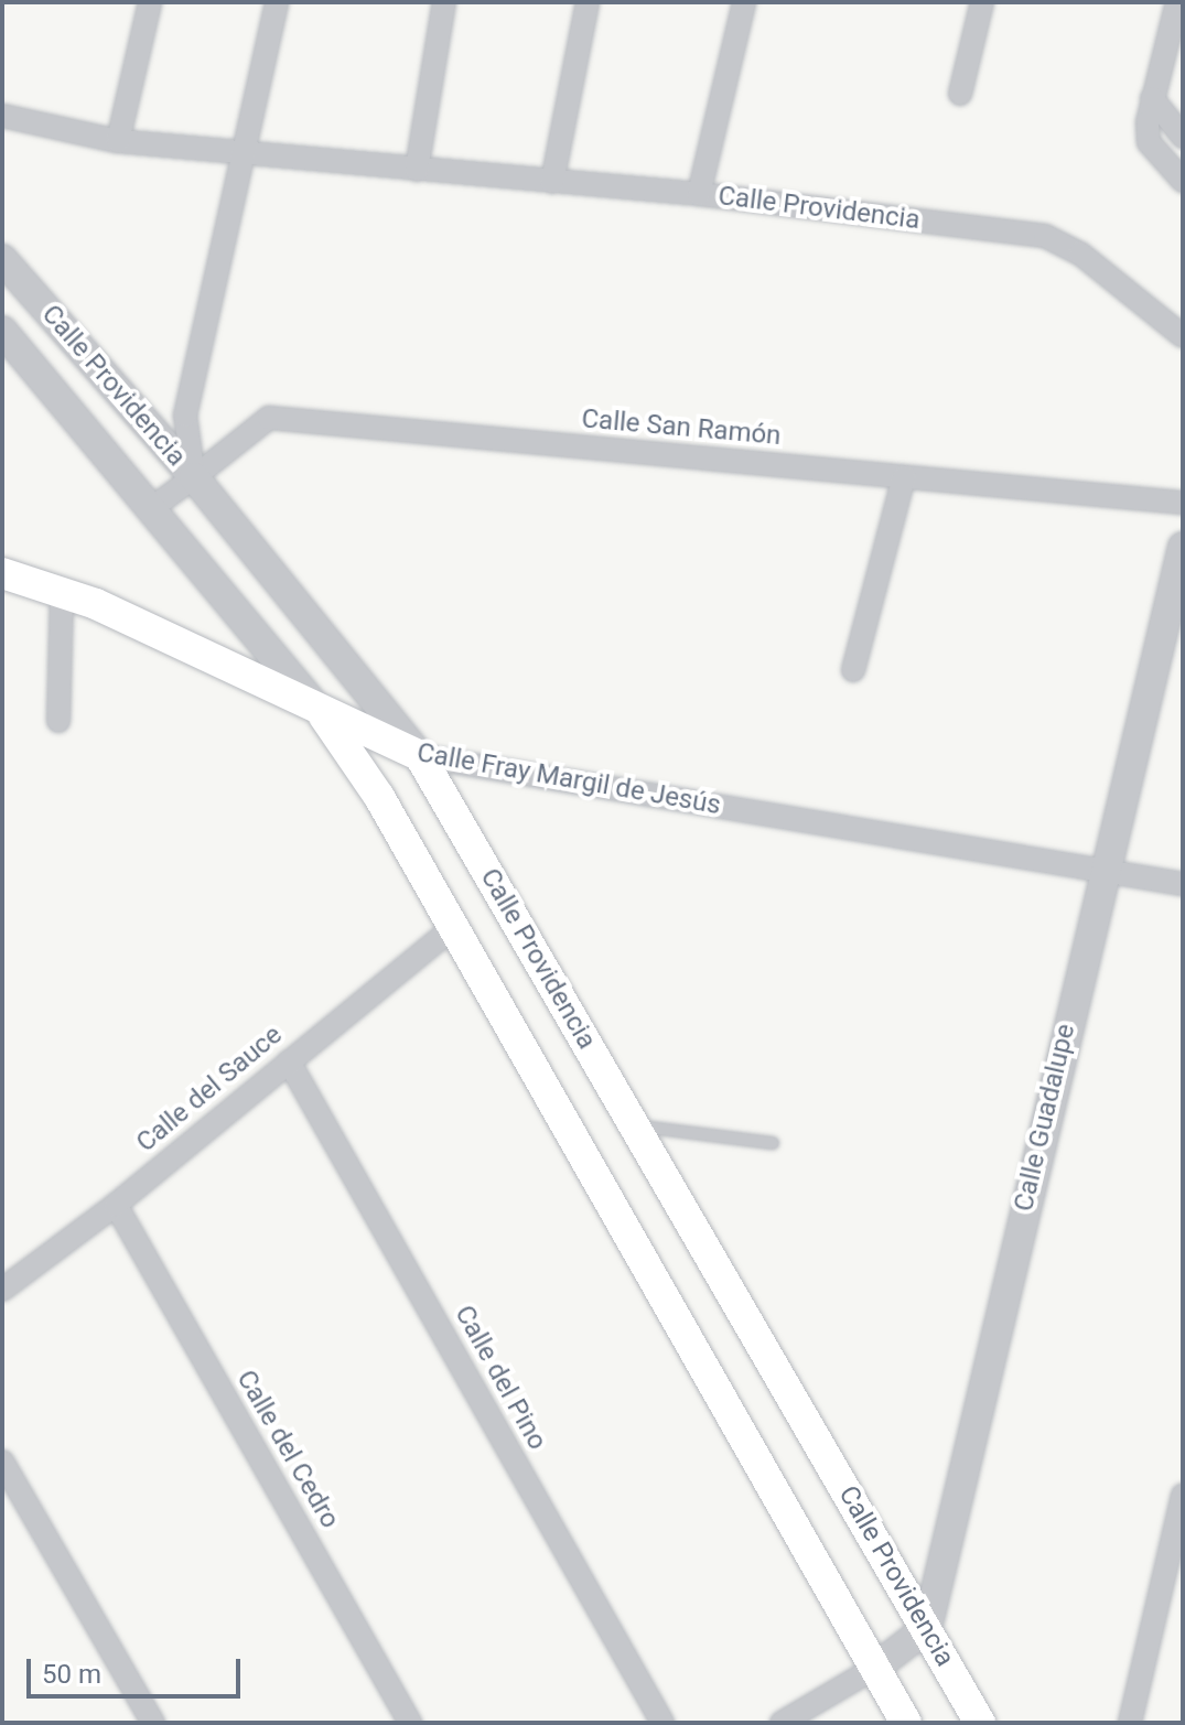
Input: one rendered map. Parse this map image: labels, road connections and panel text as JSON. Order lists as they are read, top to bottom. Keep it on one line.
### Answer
{"streets":{"main road":["Calle Providencia","Calle Fray Margil de Jesús"],"street":["Calle San Ramón","Calle del Sauce","Calle Guadalupe","Calle del Pino","Calle del Cedro"]},"crossings":[["Calle Providencia","Calle San Ramón"],["Calle Providencia","Calle Fray Margil de Jesús"],["Calle Providencia","Calle del Sauce"],["Calle Providencia","Calle Guadalupe"],["Calle Fray Margil de Jesús","Calle Guadalupe"],["Calle del Sauce","Calle del Pino"],["Calle del Sauce","Calle del Cedro"]],"scale_bar":"50 m"}
